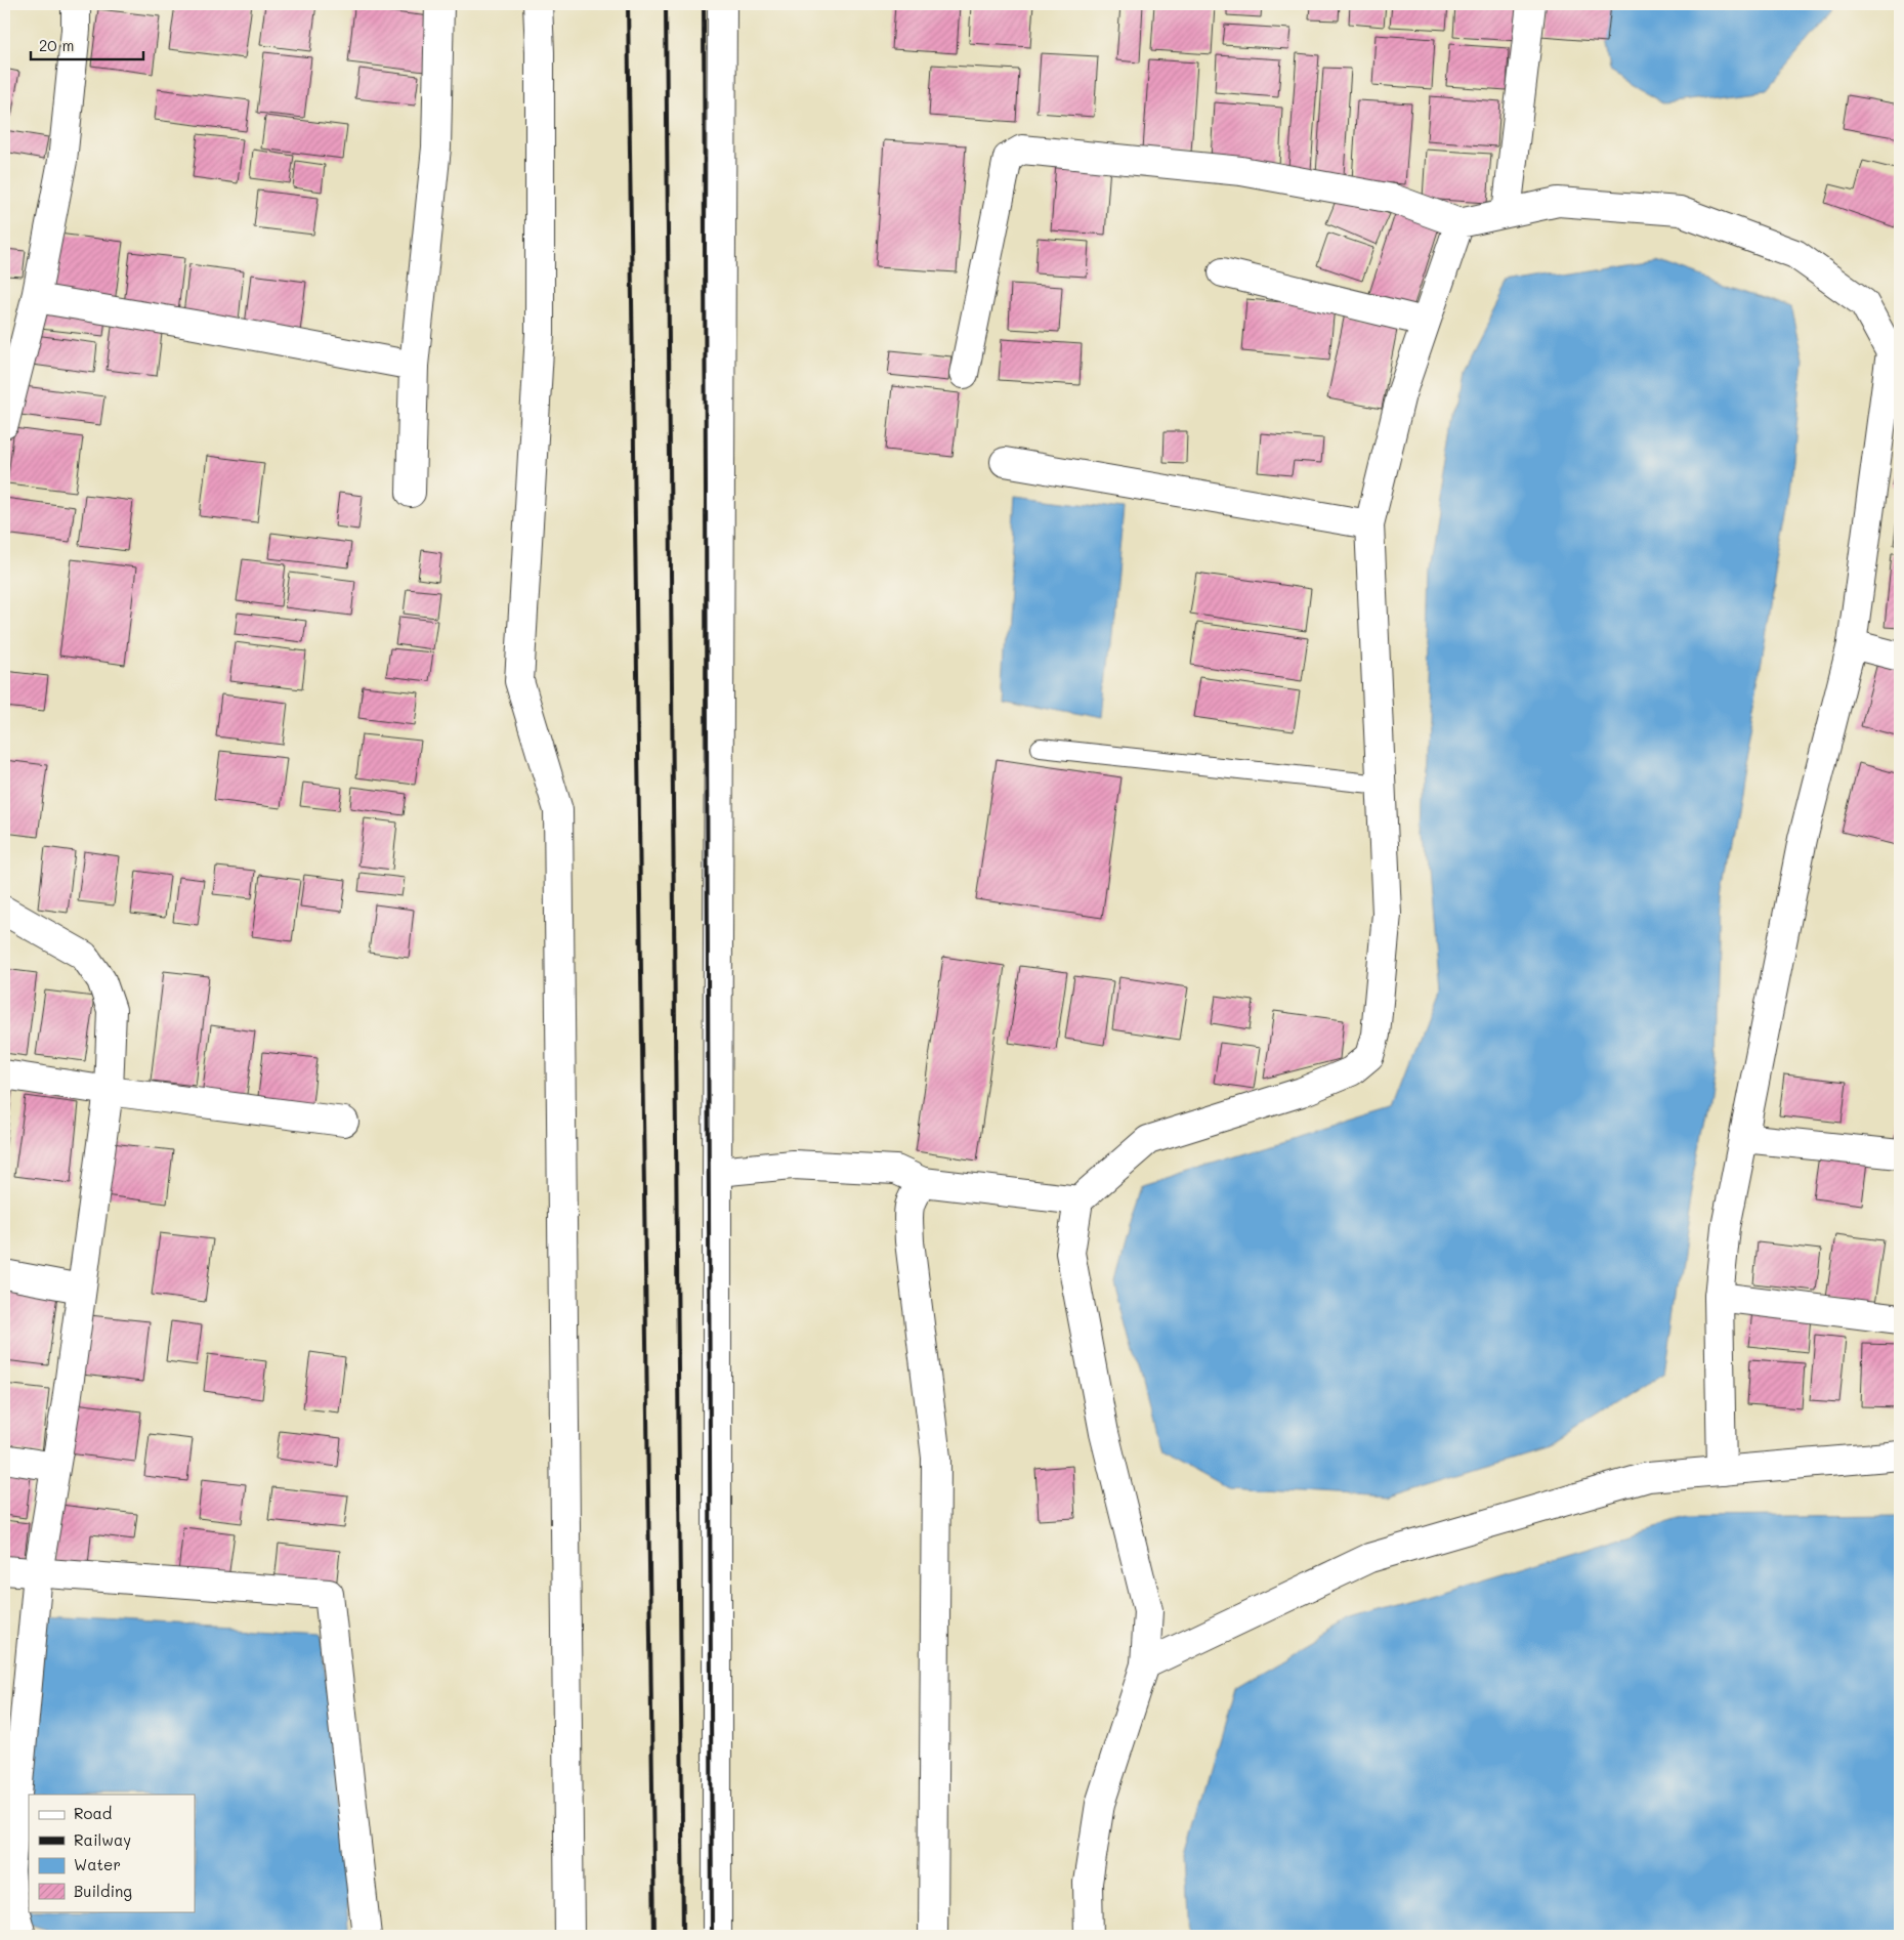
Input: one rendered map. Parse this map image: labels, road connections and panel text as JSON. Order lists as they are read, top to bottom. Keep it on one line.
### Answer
{"legend":["Road","Railway","Water","Building"],"scale_bar":"20 m"}
